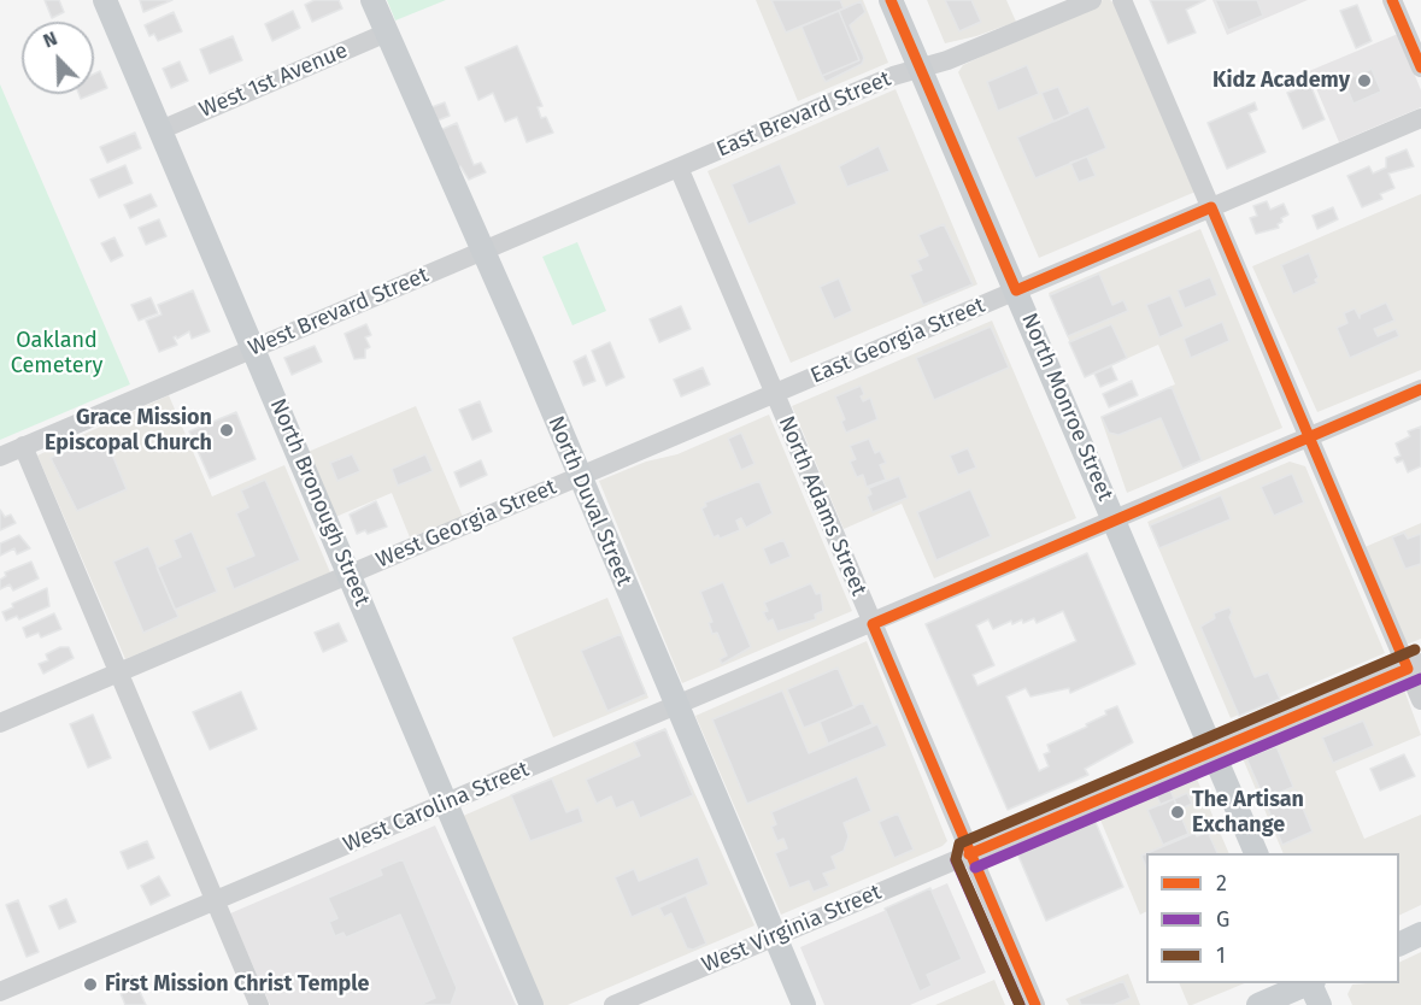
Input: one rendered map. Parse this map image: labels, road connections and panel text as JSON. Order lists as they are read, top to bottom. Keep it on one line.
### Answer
{"streets":{"main road":["North Monroe Street","North Duval Street","North Bronough Street"],"street":["West 1st Avenue","East Brevard Street","West Brevard Street","East Georgia Street","North Adams Street","West Georgia Street","West Carolina Street","West Virginia Street"]},"crossings":[["West 1st Avenue","North Duval Street"],["West 1st Avenue","North Bronough Street"],["East Brevard Street","West Brevard Street"],["East Brevard Street","North Monroe Street"],["East Brevard Street","North Adams Street"],["West Brevard Street","North Duval Street"],["West Brevard Street","North Bronough Street"],["West Brevard Street","North Adams Street"],["East Georgia Street","North Monroe Street"],["East Georgia Street","North Adams Street"],["East Georgia Street","West Georgia Street"],["North Monroe Street","West Carolina Street"],["North Monroe Street","West Virginia Street"],["North Duval Street","West Georgia Street"],["North Duval Street","West Carolina Street"],["North Duval Street","West Virginia Street"],["North Bronough Street","West Georgia Street"],["North Bronough Street","West Carolina Street"],["North Adams Street","West Georgia Street"],["North Adams Street","West Carolina Street"],["North Adams Street","West Virginia Street"]],"parks":["Oakland Cemetery"],"places":["Kidz Academy","Grace Mission Episcopal Church","The Artisan Exchange","First Mission Christ Temple"],"lines":["transit line 2","transit line 1","transit line G"],"legend":["2","G","1"],"north":"top left"}
